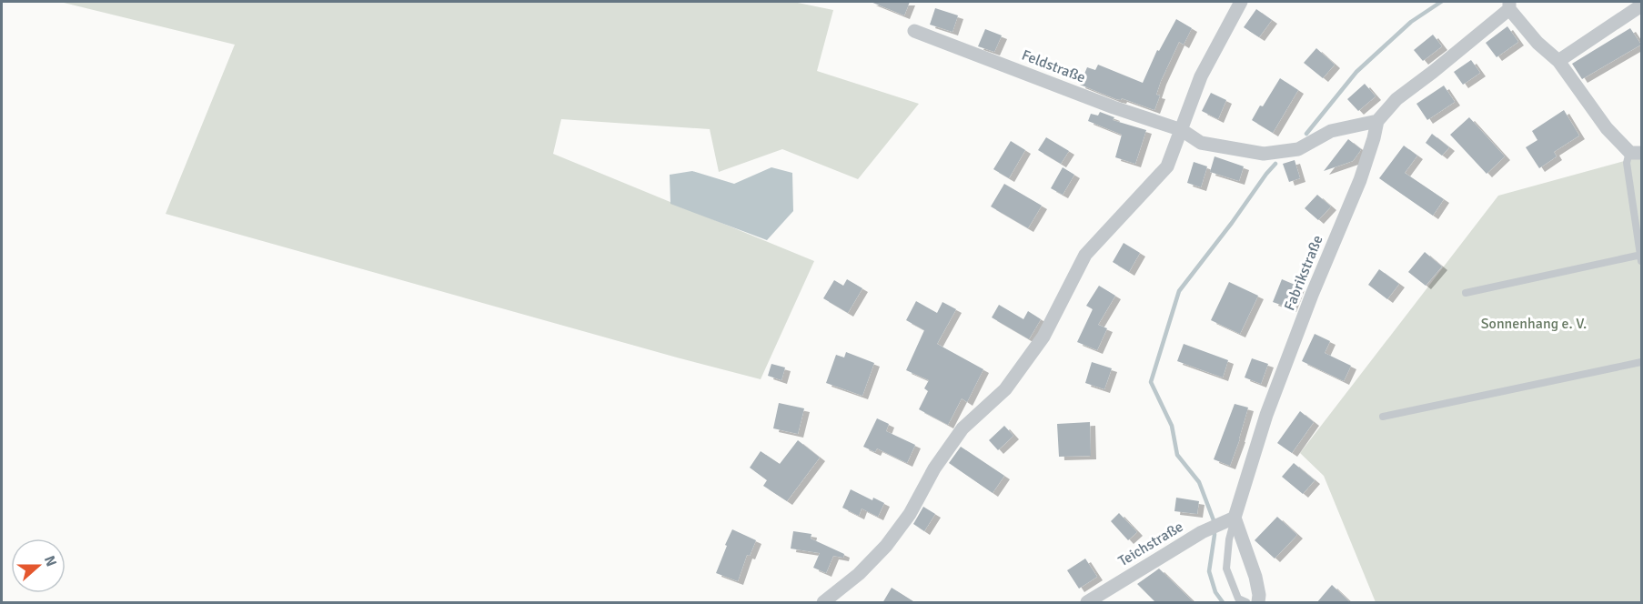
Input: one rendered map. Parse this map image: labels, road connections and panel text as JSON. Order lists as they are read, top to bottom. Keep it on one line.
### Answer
{"streets":{"street":["Feldstraße","Fabrikstraße","Teichstraße"]},"crossings":[["Feldstraße","Fabrikstraße"],["Fabrikstraße","Teichstraße"]],"parks":["Sonnenhang e. V."],"north":"right"}
